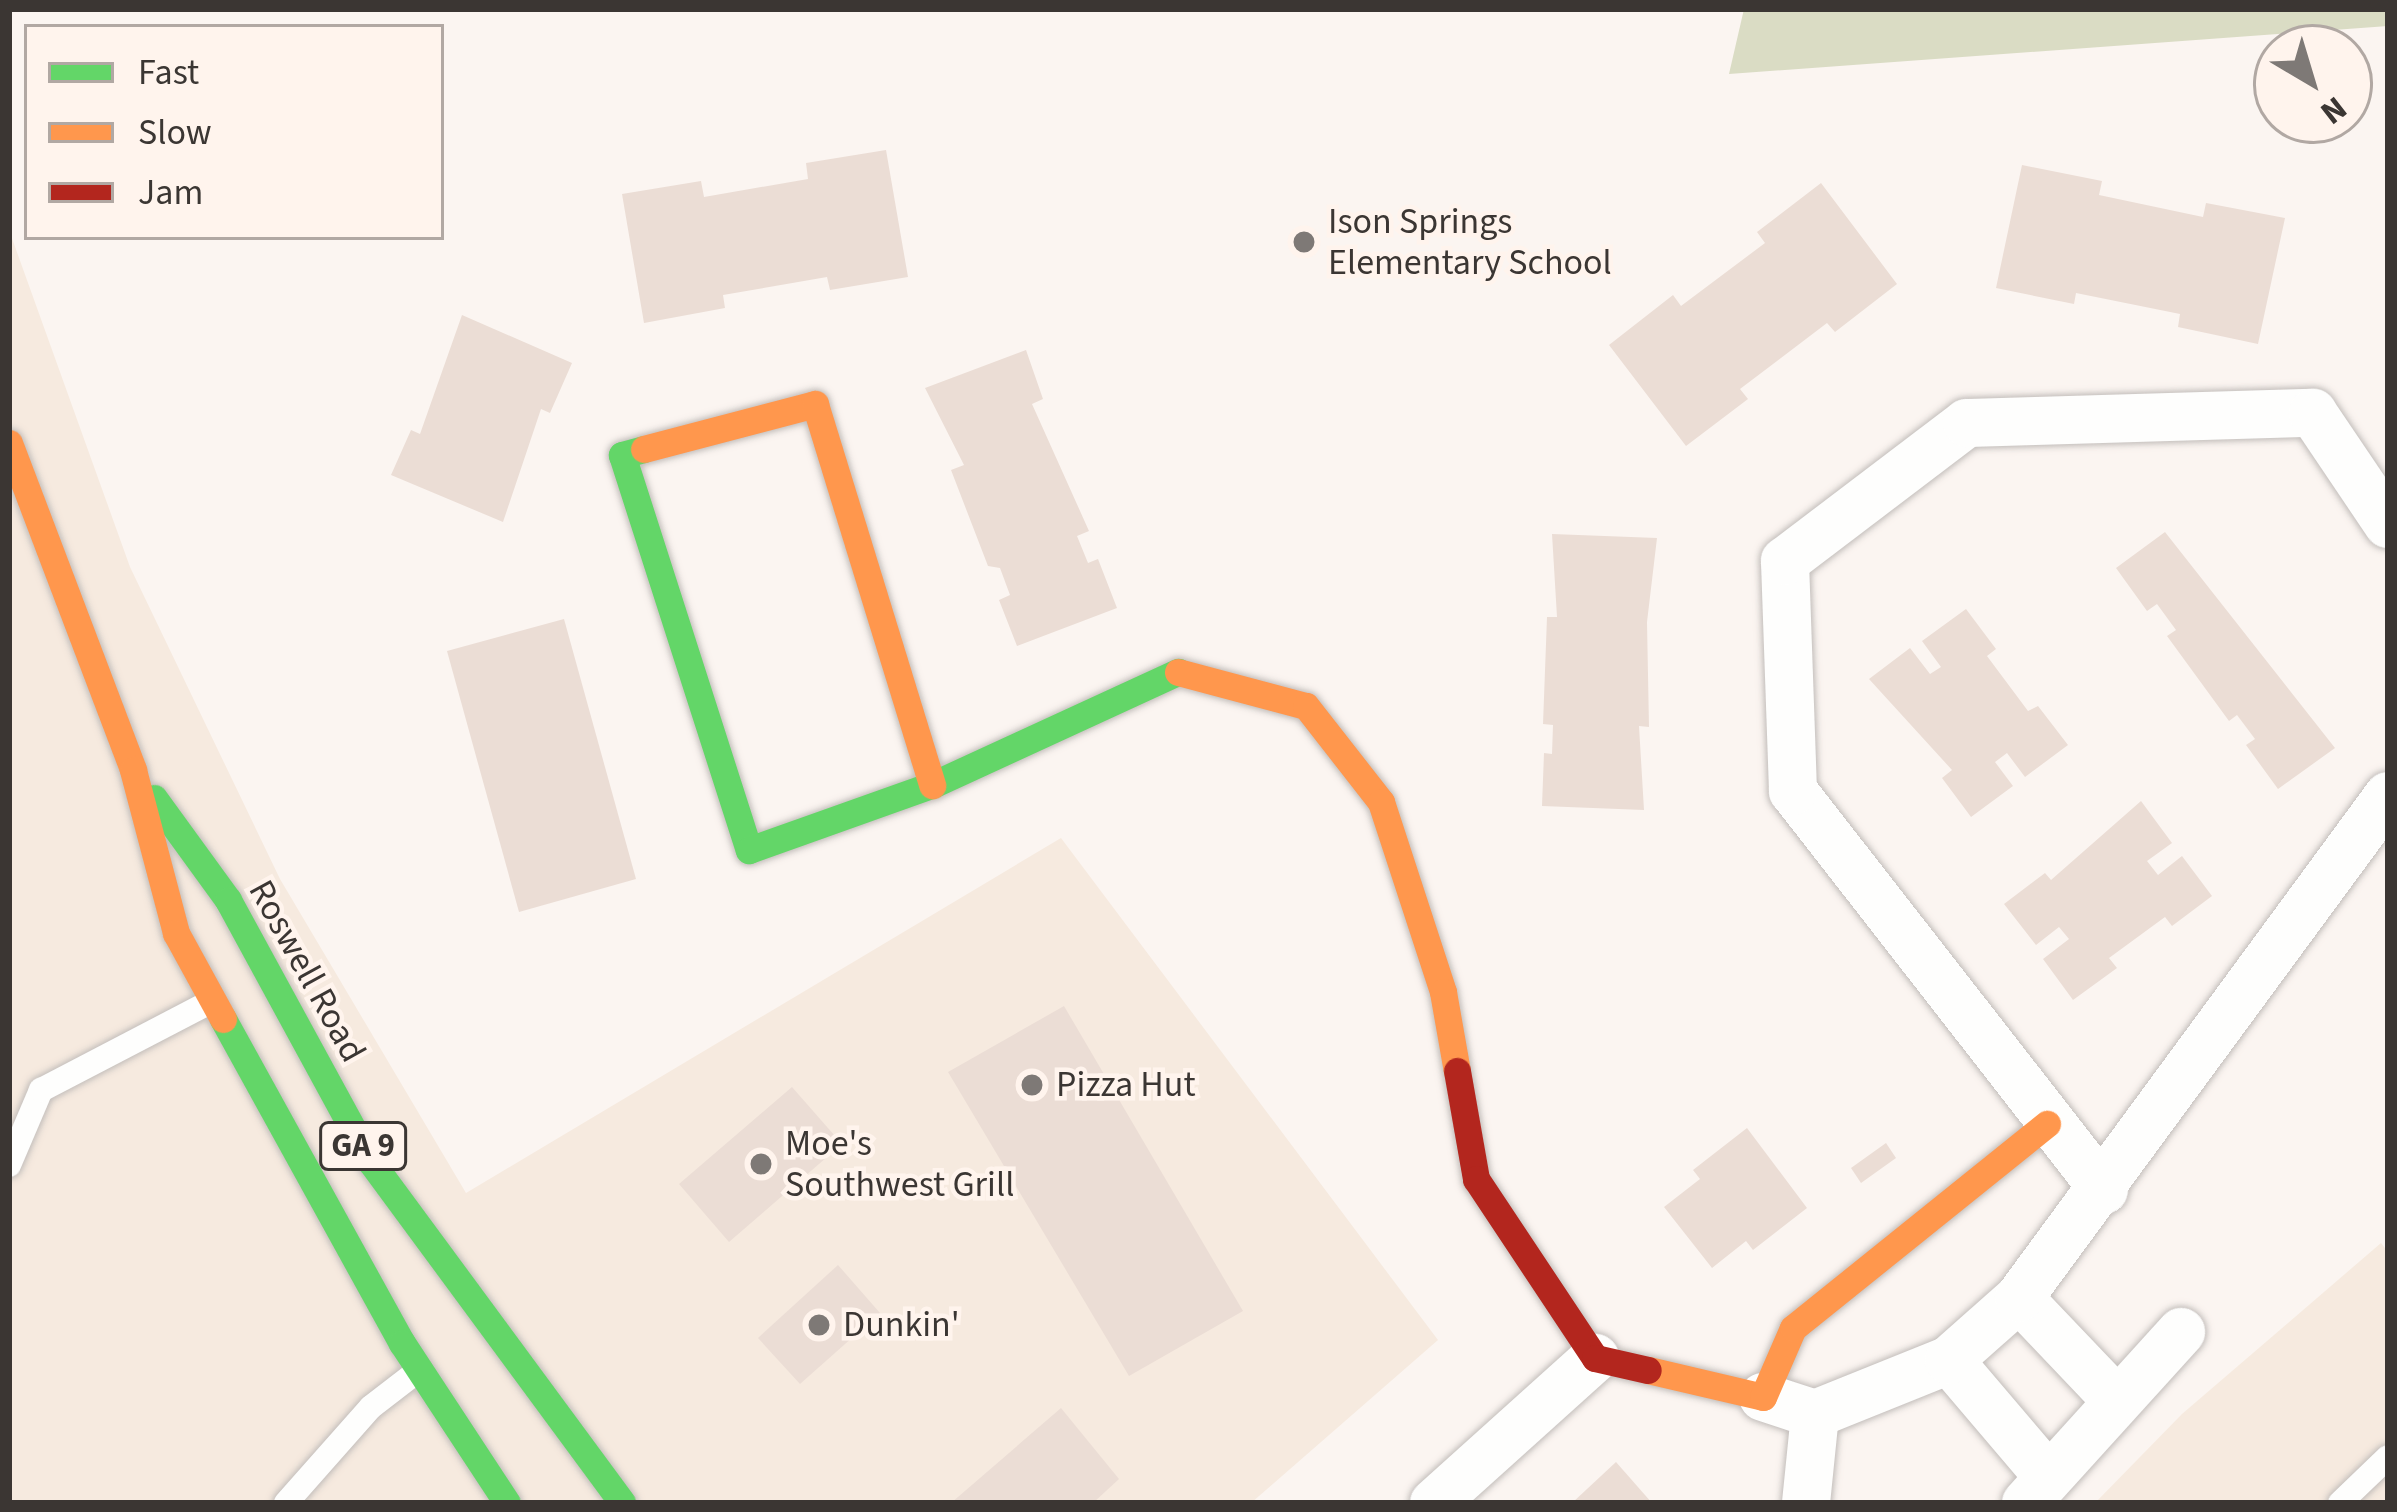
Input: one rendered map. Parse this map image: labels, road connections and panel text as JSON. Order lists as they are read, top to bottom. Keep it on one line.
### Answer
{"streets":{"street":["Roswell Road","GA 9"]},"places":["Ison Springs Elementary School","Pizza Hut","Moe's Southwest Grill","Dunkin'"],"legend":["Fast","Slow","Jam"],"north":"bottom right"}
